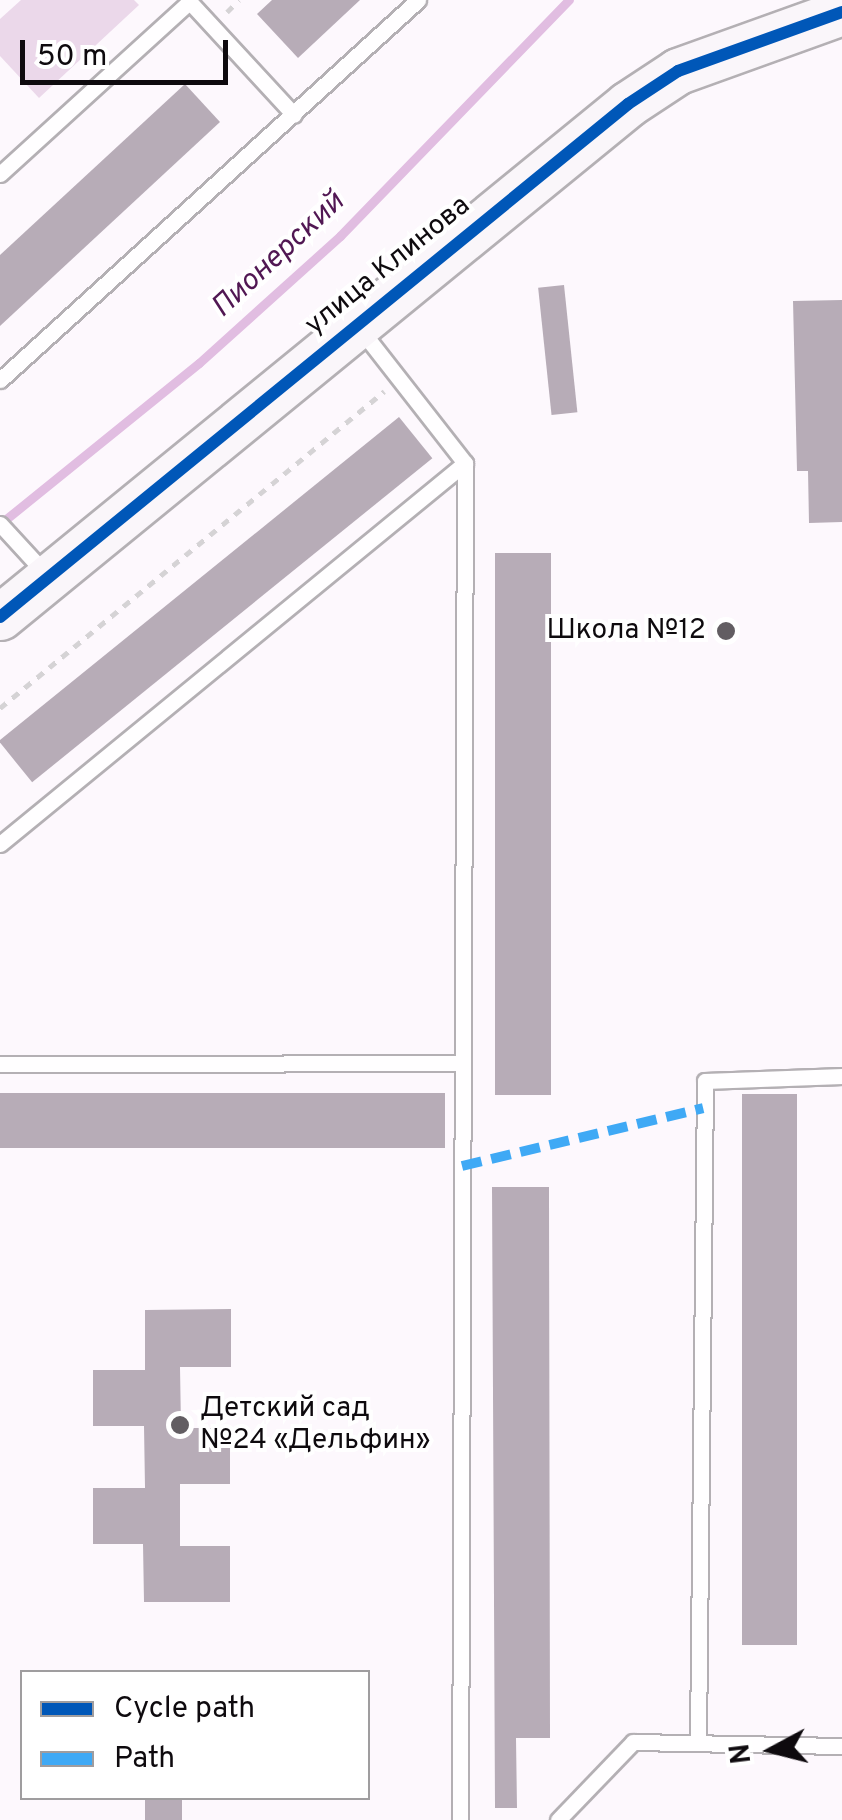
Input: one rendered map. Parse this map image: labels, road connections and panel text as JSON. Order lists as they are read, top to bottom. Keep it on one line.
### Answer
{"streets":{"street":["улица Клинова"]},"water":["Пионерский"],"places":["Школа №12","Детский сад №24 «Дельфин»"],"legend":["Cycle path","Path"],"scale_bar":"50 m","north":"left"}
